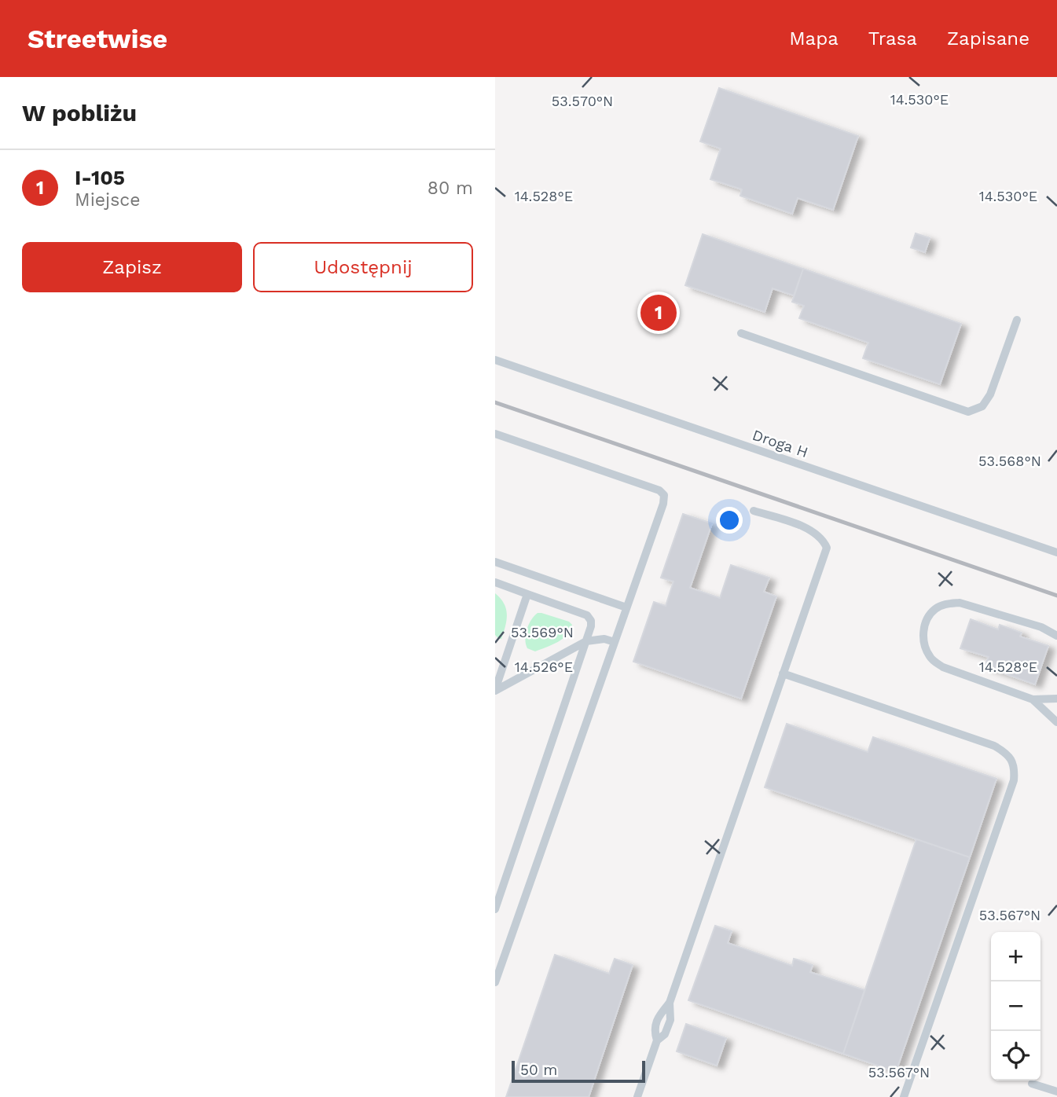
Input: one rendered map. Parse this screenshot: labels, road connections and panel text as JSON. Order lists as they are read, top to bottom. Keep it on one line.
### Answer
{"streets":{"lane":["Droga H"]},"scale_bar":"50 m","page":{"header":"Streetwise","nav":["Mapa","Trasa","Zapisane"],"heading":"W pobliżu","list":[{"mark":"1","name":"I-105","note":"Miejsce","value":"80 m"}],"buttons":["Zapisz","Udostępnij"],"pins":"1","map_buttons":["+","−"],"scale":"50 m"},"coordinates":["14.530°E","53.570°N","14.528°E","53.568°N","53.569°N","14.526°E","53.567°N"]}
